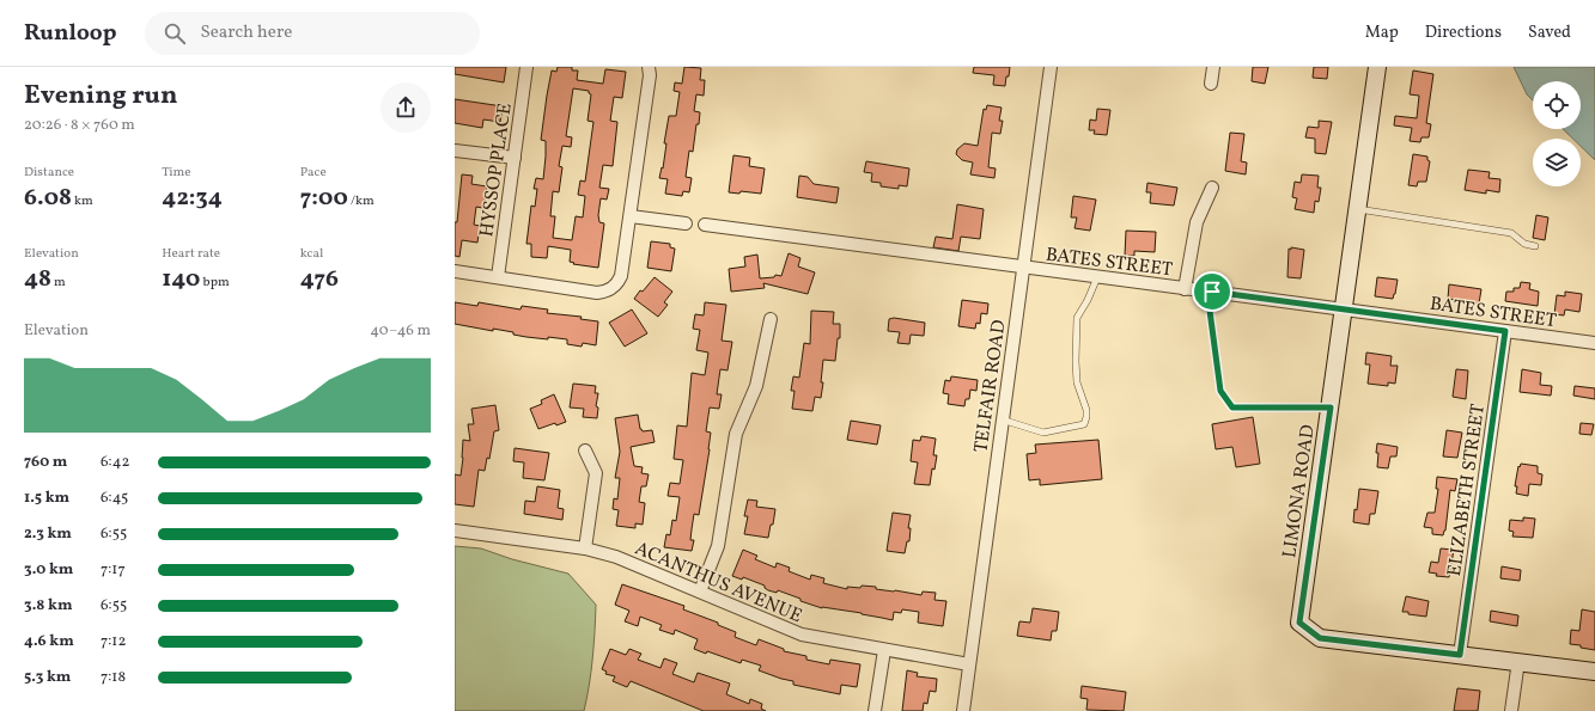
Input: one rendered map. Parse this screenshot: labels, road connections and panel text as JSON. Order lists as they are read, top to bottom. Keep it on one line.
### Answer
{"streets":{"street":["HYSSOP PLACE","BATES STREET","TELFAIR ROAD","ELIZABETH STREET","LIMONA ROAD","ACANTHUS AVENUE"]},"crossings":[["BATES STREET","TELFAIR ROAD"],["BATES STREET","ELIZABETH STREET"],["BATES STREET","LIMONA ROAD"],["TELFAIR ROAD","ACANTHUS AVENUE"],["ELIZABETH STREET","LIMONA ROAD"]],"page":{"header":"Runloop","search":"Search here","nav":["Map","Directions","Saved"],"heading":["Evening run","20:26 · 8 × 760 m"],"stats":[["Distance","6.08 km"],["Time","42:34"],["Pace","7:00 /km"],["Elevation","48 m"],["Heart rate","140 bpm"],["kcal","476"]],"chart":["Elevation","40–46 m"],"list":[{"name":"760 m","note":"6:42"},{"name":"1.5 km","note":"6:45"},{"name":"2.3 km","note":"6:55"},{"name":"3.0 km","note":"7:17"},{"name":"3.8 km","note":"6:55"},{"name":"4.6 km","note":"7:12"},{"name":"5.3 km","note":"7:18"}]}}
